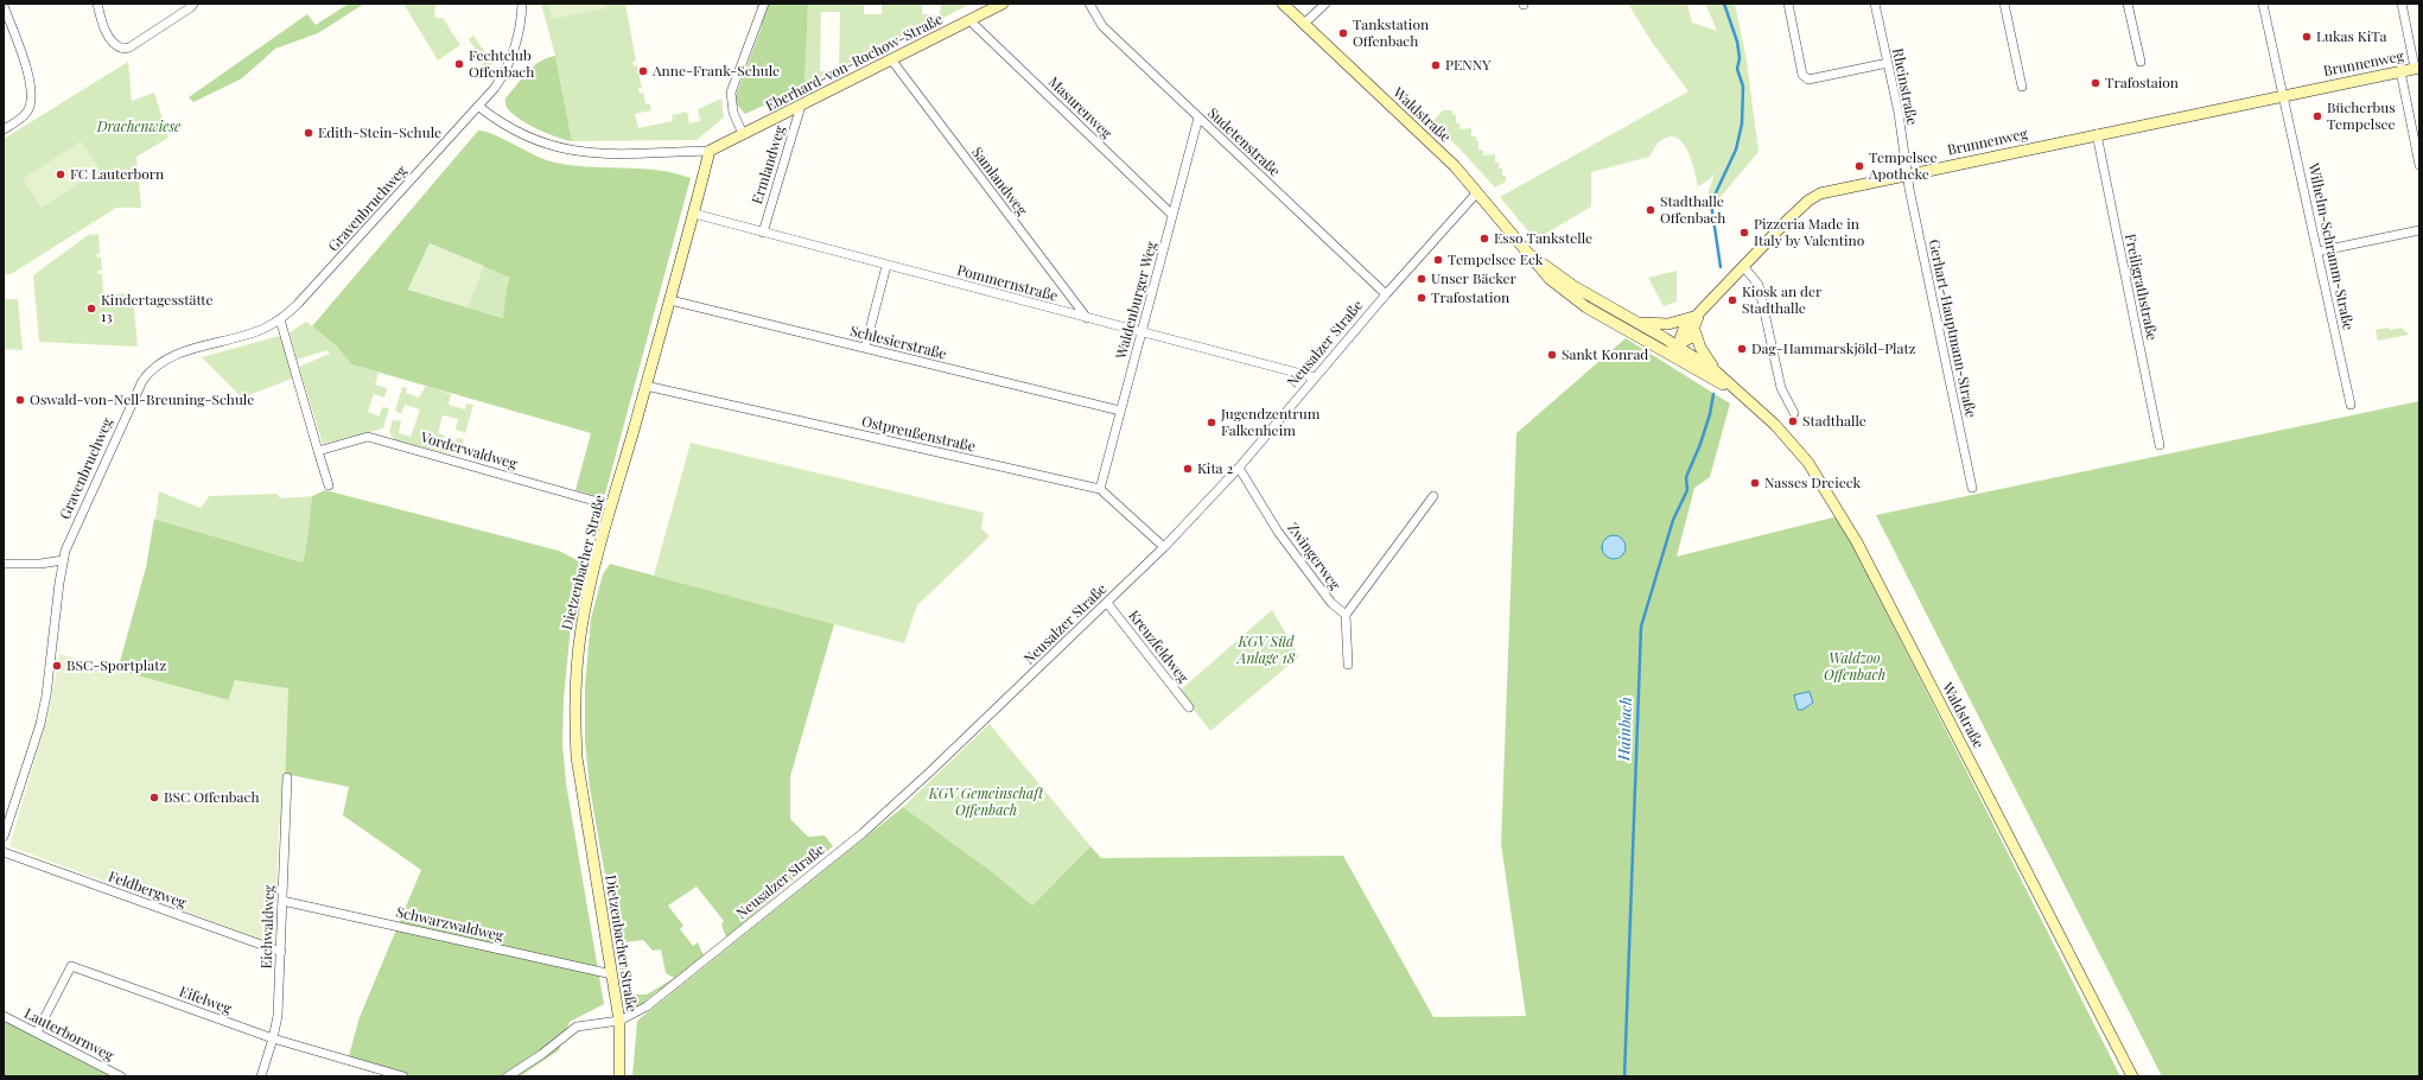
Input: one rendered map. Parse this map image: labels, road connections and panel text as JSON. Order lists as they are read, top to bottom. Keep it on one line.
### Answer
{"streets":{"main road":["Eberhard-von-Rochow-Straße","Brunnenweg","Waldstraße","Dietzenbacher Straße"],"street":["Rheinstraße","Masurenweg","Sudetenstraße","Ermlandweg","Samlandweg","Gravenbruchweg","Wilhelm-Schramm-Straße","Pommernstraße","Freiligrathstraße","Waldenburger Weg","Gerhart-Hauptmann-Straße","Schlesierstraße","Neusalzer Straße","Ostpreußenstraße","Vorderwaldweg","Zwingerweg","Kreuzfeldweg","Feldbergweg","Schwarzwaldweg","Eichwaldweg","Eifelweg","Lauterbornweg"]},"crossings":[["Eberhard-von-Rochow-Straße","Masurenweg"],["Eberhard-von-Rochow-Straße","Ermlandweg"],["Eberhard-von-Rochow-Straße","Samlandweg"],["Eberhard-von-Rochow-Straße","Gravenbruchweg"],["Eberhard-von-Rochow-Straße","Dietzenbacher Straße"],["Brunnenweg","Rheinstraße"],["Brunnenweg","Wilhelm-Schramm-Straße"],["Brunnenweg","Freiligrathstraße"],["Brunnenweg","Gerhart-Hauptmann-Straße"],["Rheinstraße","Gerhart-Hauptmann-Straße"],["Masurenweg","Waldenburger Weg"],["Waldstraße","Neusalzer Straße"],["Sudetenstraße","Waldenburger Weg"],["Sudetenstraße","Neusalzer Straße"],["Ermlandweg","Pommernstraße"],["Samlandweg","Pommernstraße"],["Pommernstraße","Waldenburger Weg"],["Pommernstraße","Neusalzer Straße"],["Pommernstraße","Dietzenbacher Straße"],["Waldenburger Weg","Schlesierstraße"],["Waldenburger Weg","Ostpreußenstraße"],["Schlesierstraße","Dietzenbacher Straße"],["Neusalzer Straße","Ostpreußenstraße"],["Neusalzer Straße","Zwingerweg"],["Neusalzer Straße","Dietzenbacher Straße"],["Neusalzer Straße","Kreuzfeldweg"],["Ostpreußenstraße","Dietzenbacher Straße"],["Vorderwaldweg","Dietzenbacher Straße"],["Dietzenbacher Straße","Schwarzwaldweg"],["Feldbergweg","Eichwaldweg"],["Schwarzwaldweg","Eichwaldweg"],["Eichwaldweg","Eifelweg"],["Eifelweg","Lauterbornweg"]],"water":["Hainbach"],"parks":["Drachenwiese","KGV Süd Anlage 18","Waldzoo Offenbach","KGV Gemeinschaft Offenbach"],"places":["Tankstation Offenbach","Lukas KiTa","Fechtclub Offenbach","PENNY","Anne-Frank-Schule","Trafostaion","Bücherbus Tempelsee","Edith-Stein-Schule","Tempelsee Apotheke","FC Lauterborn","Stadthalle Offenbach","Pizzeria Made in Italy by Valentino","Esso Tankstelle","Tempelsee Eck","Unser Bäcker","Trafostation","Kiosk an der Stadthalle","Kindertagesstätte 13","Dag-Hammarskjöld-Platz","Sankt Konrad","Oswald-von-Nell-Breuning-Schule","Stadthalle","Jugendzentrum Falkenheim","Kita 2","Nasses Dreieck","BSC-Sportplatz","BSC Offenbach"]}
